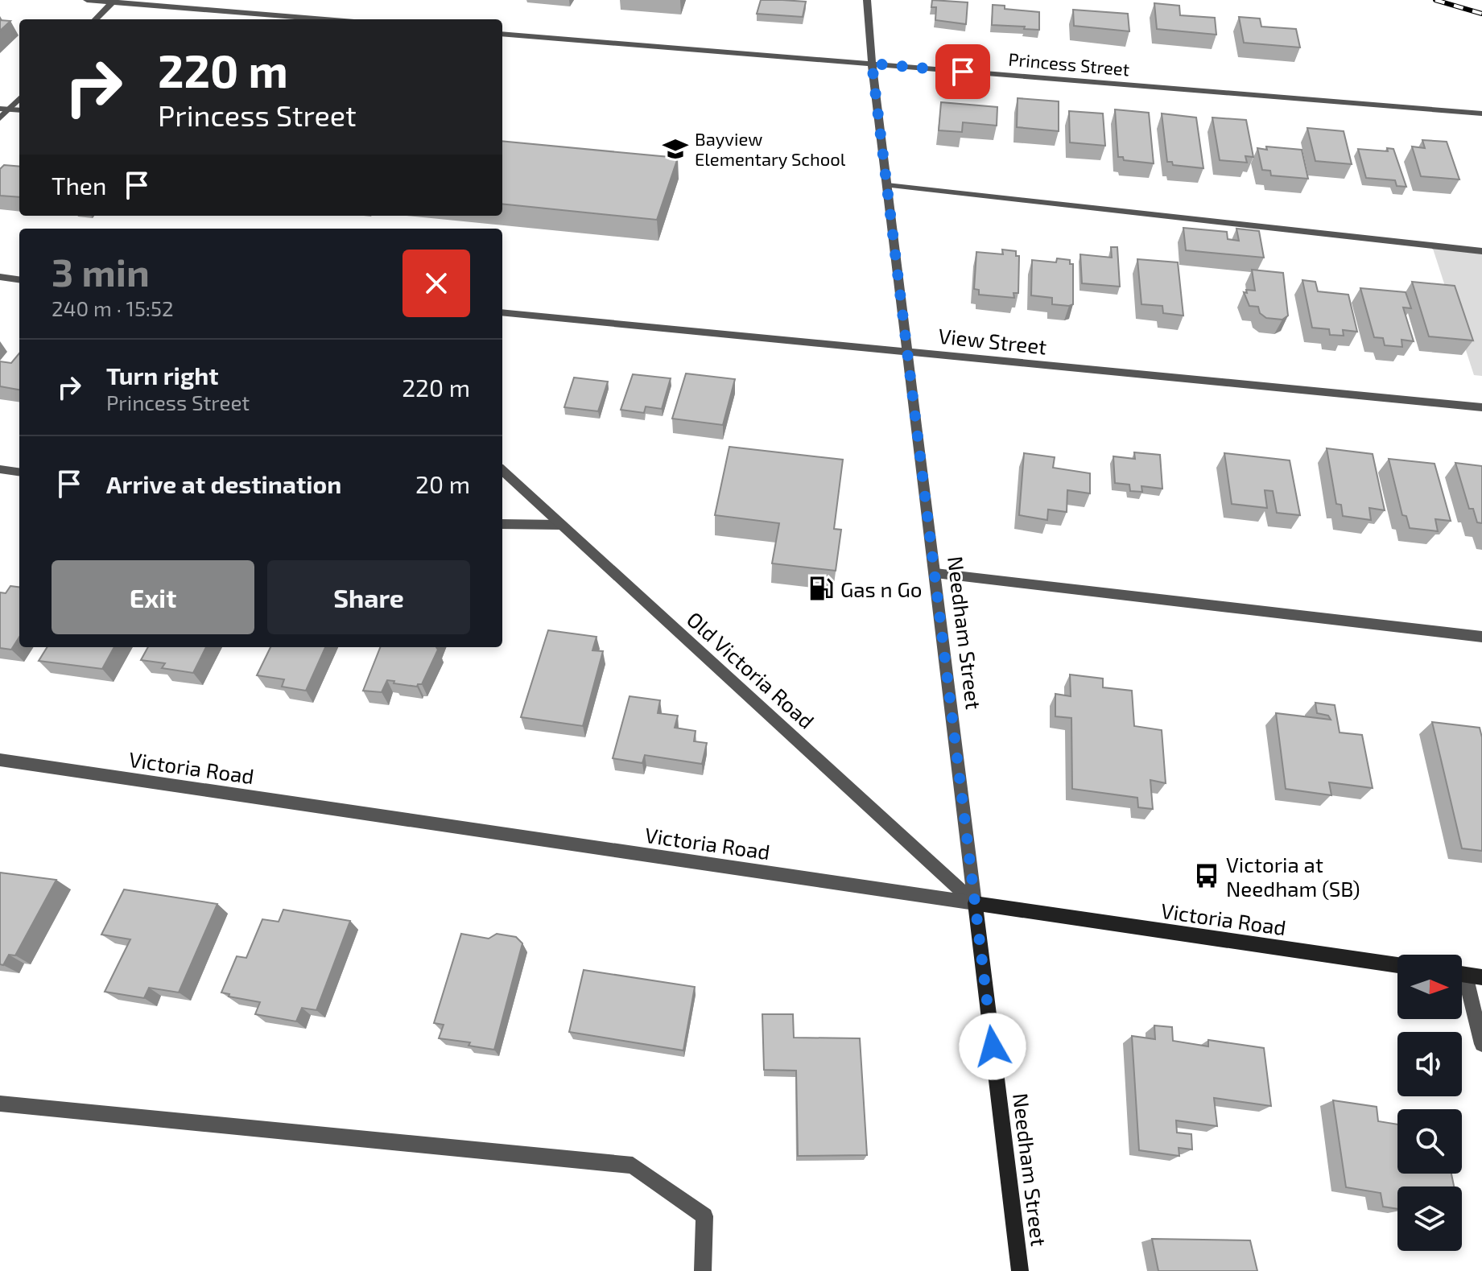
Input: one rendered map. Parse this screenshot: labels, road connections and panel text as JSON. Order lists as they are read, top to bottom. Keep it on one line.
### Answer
{"streets":{"main road":["Needham Street","Victoria Road"],"street":["Princess Street","View Street","Old Victoria Road"]},"crossings":[["Princess Street","Needham Street"],["View Street","Needham Street"],["Needham Street","Old Victoria Road"],["Needham Street","Victoria Road"],["Old Victoria Road","Victoria Road"]],"places":{"school or university":["Bayview Elementary School"],"fuel station":["Gas n Go"],"bus stop":["Victoria at Needham (SB)"]},"north":"right","page":{"turn":["220 m","Princess Street"],"then":"Then","heading":["3 min","240 m · 15:52"],"list":[{"name":"Turn right","note":"Princess Street","value":"220 m"},{"name":"Arrive at destination","value":"20 m"}],"buttons":["Exit","Share"]}}
